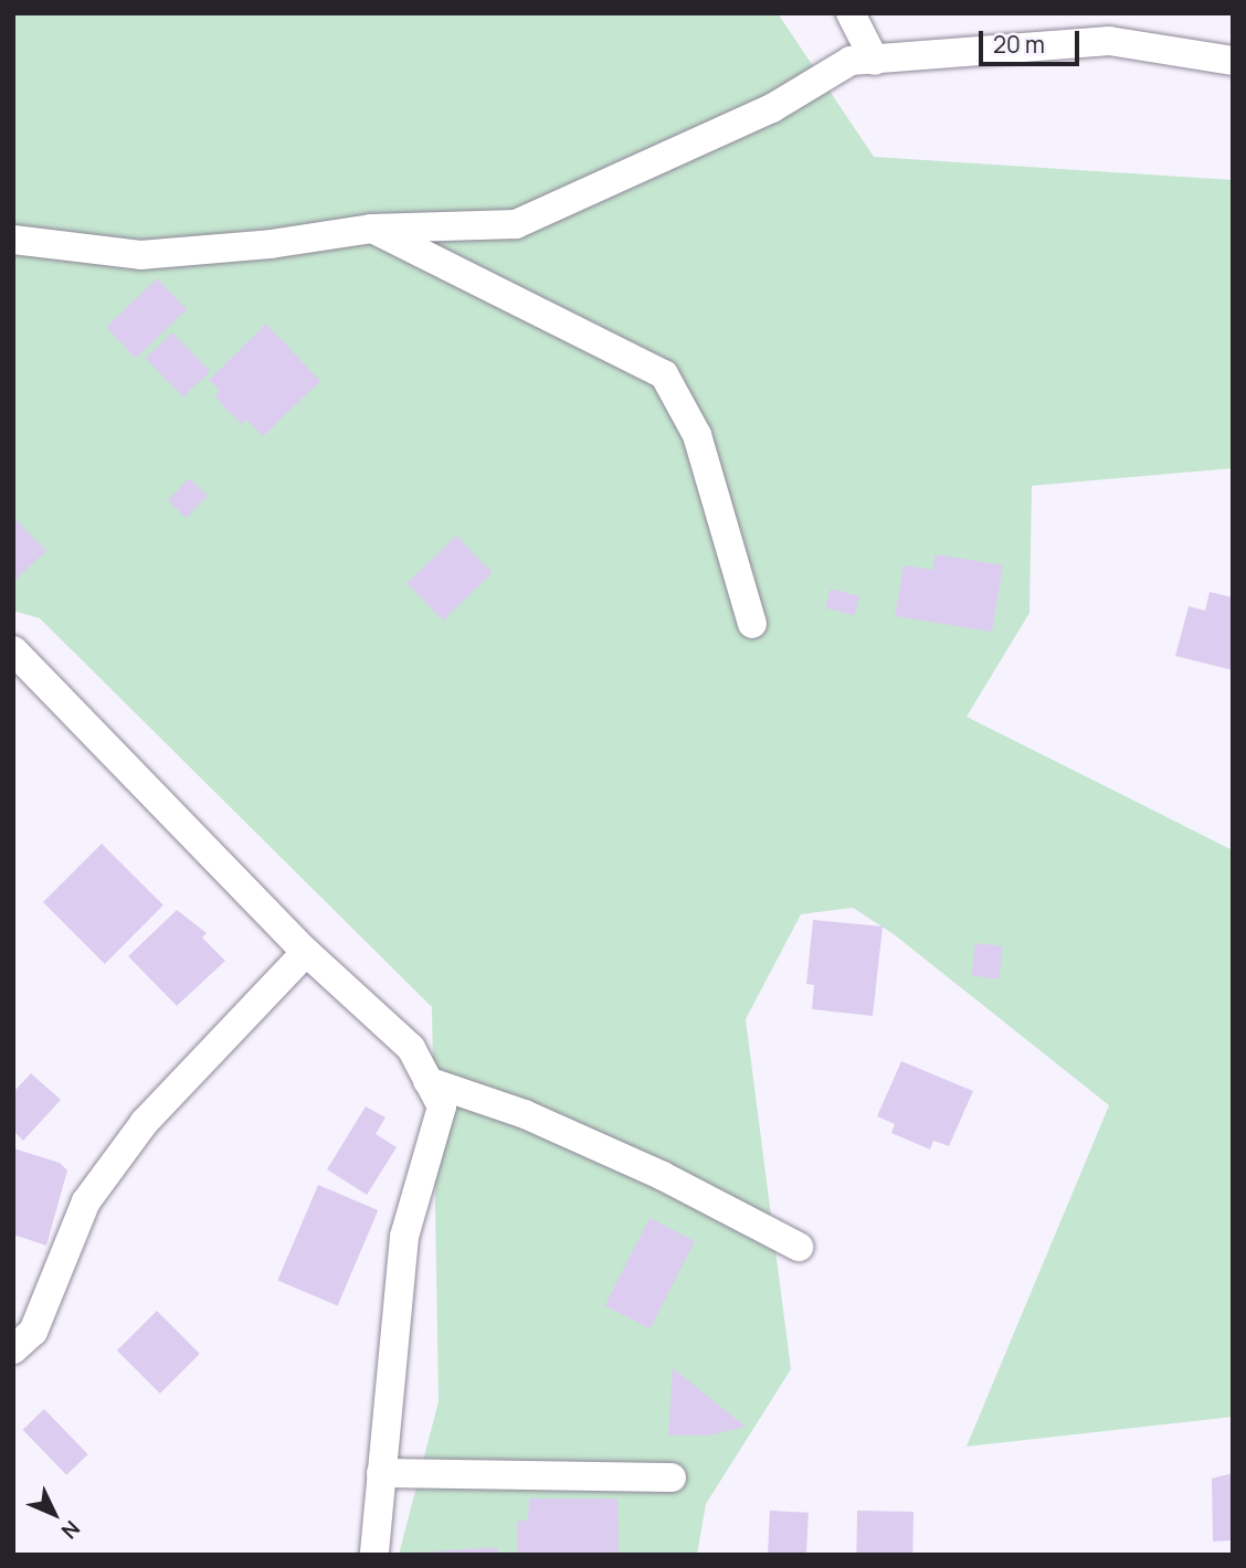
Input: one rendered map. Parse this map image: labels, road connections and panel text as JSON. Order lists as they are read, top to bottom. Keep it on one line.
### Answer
{"scale_bar":"20 m","north":"bottom right"}
